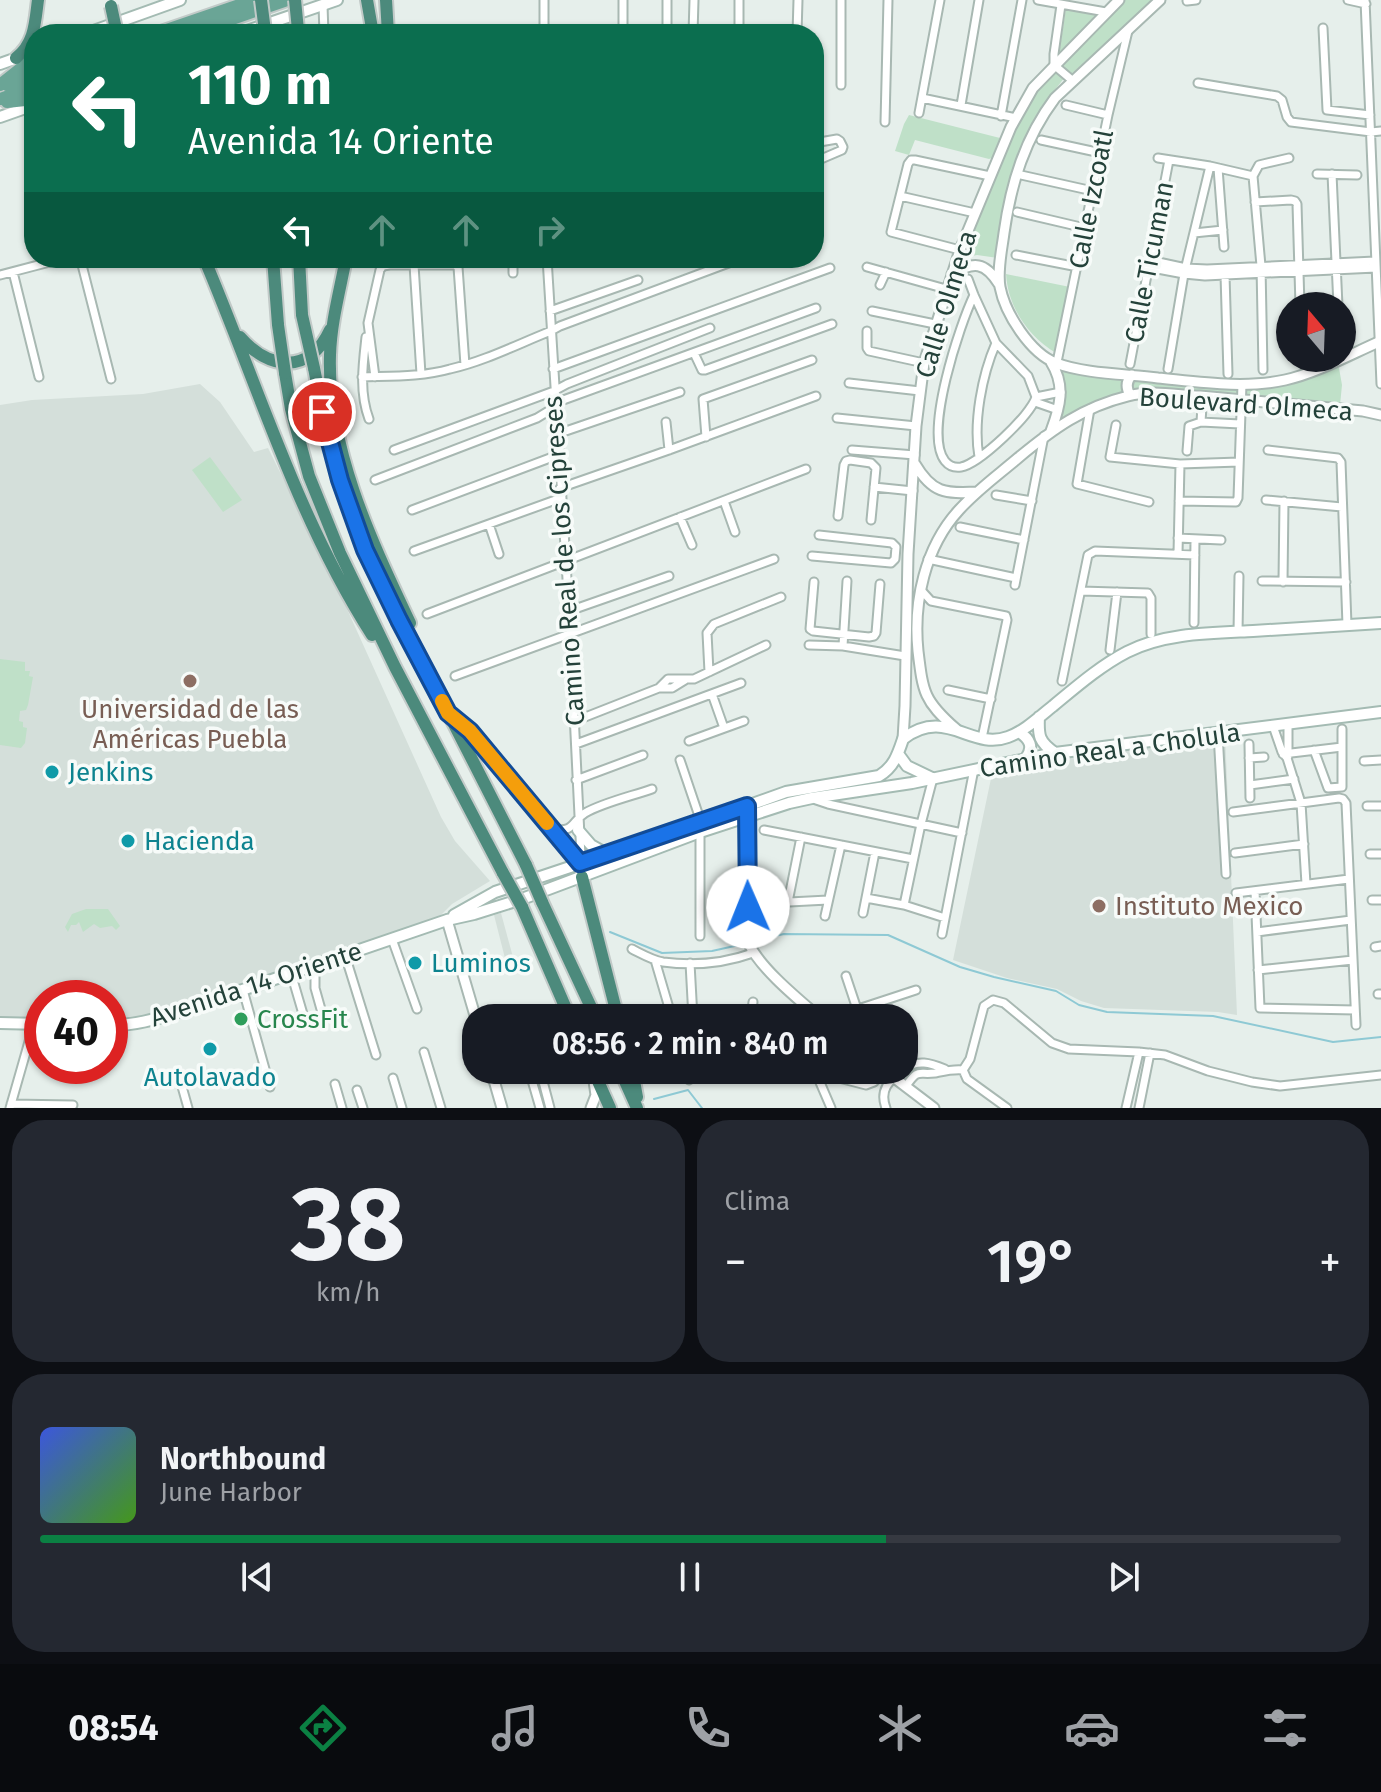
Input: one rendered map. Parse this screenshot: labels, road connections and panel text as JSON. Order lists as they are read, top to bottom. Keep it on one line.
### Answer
{"streets":{"main road":["Camino Real a Cholula","Avenida 14 Oriente"],"street":["Calle Izcoatl","Calle Ticuman","Calle Olmeca","Boulevard Olmeca","Camino Real de los Cipreses"]},"crossings":[["Calle Izcoatl","Calle Olmeca"],["Camino Real de los Cipreses","Avenida 14 Oriente"],["Camino Real a Cholula","Avenida 14 Oriente"]],"places":["Universidad de las Américas Puebla","Jenkins","Hacienda","Instituto Mexico","Luminos","CrossFit","Autolavado"],"north":"top","page":{"turn":["110 m","Avenida 14 Oriente"],"limit":"40","trip":"08:56 · 2 min · 840 m","tile":[["38","km/h"],"Clima"],"heat":["−","19°","+"],"song":["Northbound","June Harbor"],"tabs":"08:54"}}
